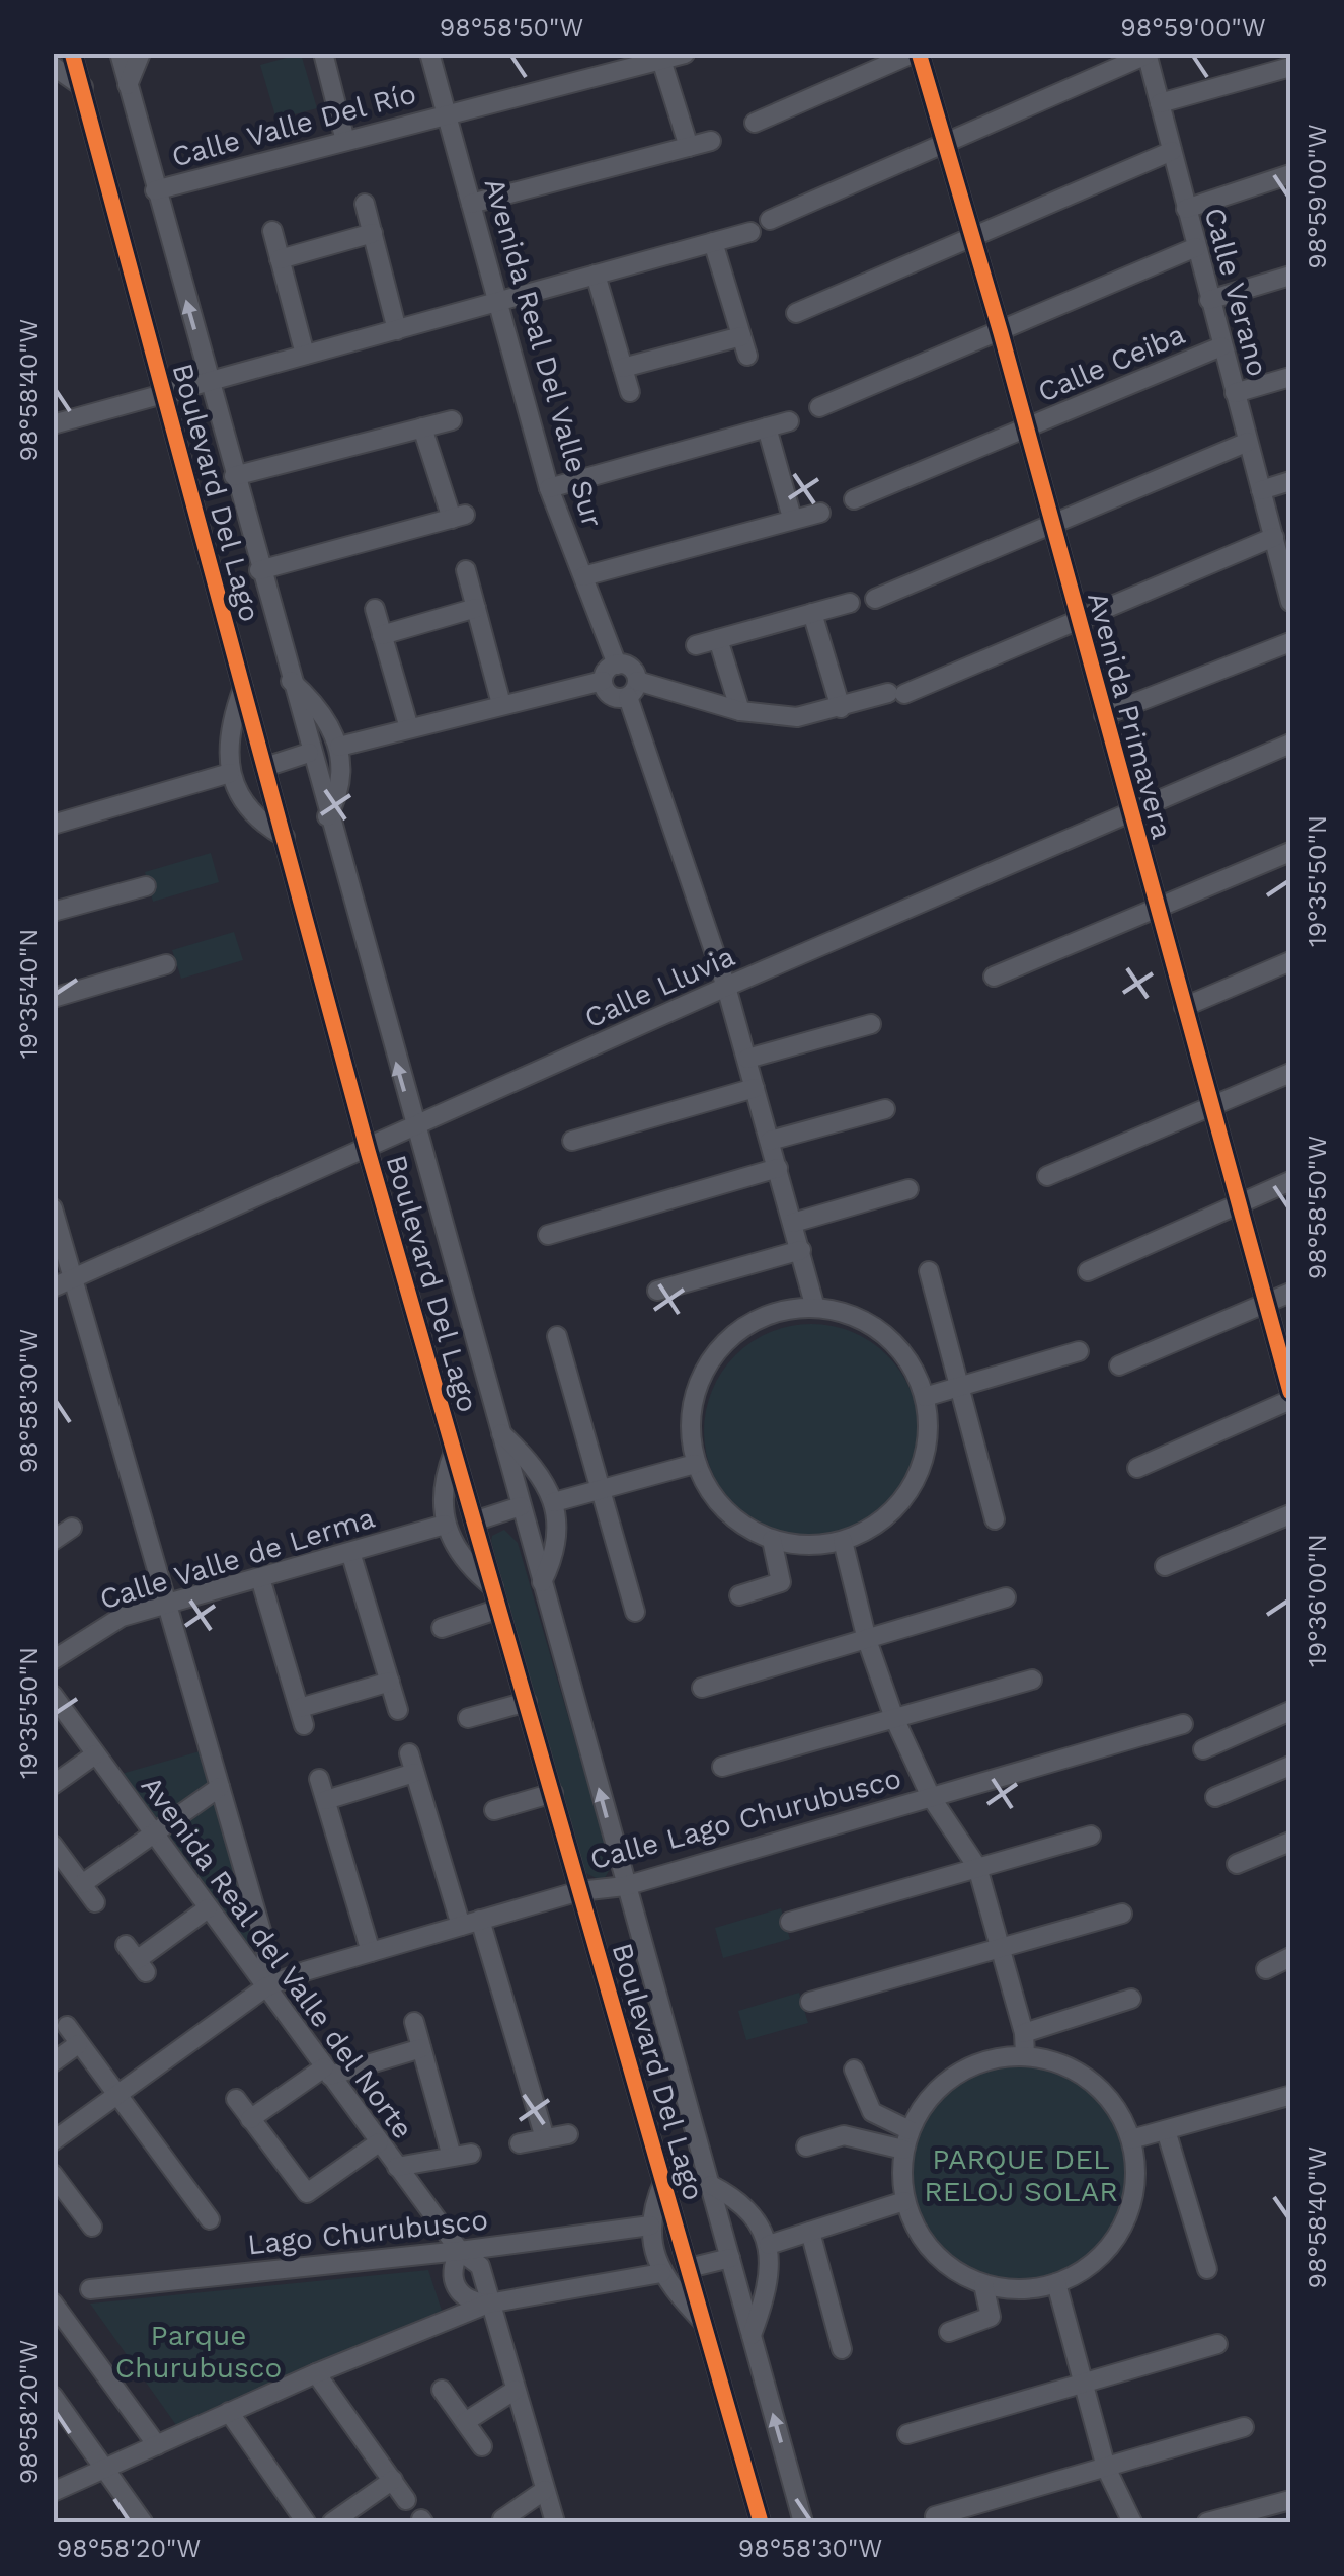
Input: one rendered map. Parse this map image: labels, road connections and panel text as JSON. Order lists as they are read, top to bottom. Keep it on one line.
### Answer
{"streets":{"street":["Calle Valle Del Río","Calle Verano","Avenida Real Del Valle Sur","Calle Ceiba","Boulevard Del Lago","Avenida Primavera","Calle Lluvia","Calle Valle de Lerma","Calle Lago Churubusco","Avenida Real del Valle del Norte","Lago Churubusco"]},"crossings":[["Calle Valle Del Río","Avenida Real Del Valle Sur"],["Calle Valle Del Río","Boulevard Del Lago"],["Calle Verano","Calle Ceiba"],["Calle Ceiba","Avenida Primavera"],["Boulevard Del Lago","Calle Lluvia"],["Boulevard Del Lago","Calle Lago Churubusco"],["Avenida Primavera","Calle Lluvia"],["Calle Lago Churubusco","Avenida Real del Valle del Norte"],["Avenida Real del Valle del Norte","Lago Churubusco"]],"parks":["PARQUE DEL RELOJ SOLAR","Parque Churubusco"],"coordinates":["98°58'50\"W","98°59'00\"W","98°58'40\"W","19°35'50\"N","19°35'40\"N","98°58'30\"W","19°36'00\"N","98°58'20\"W"]}
